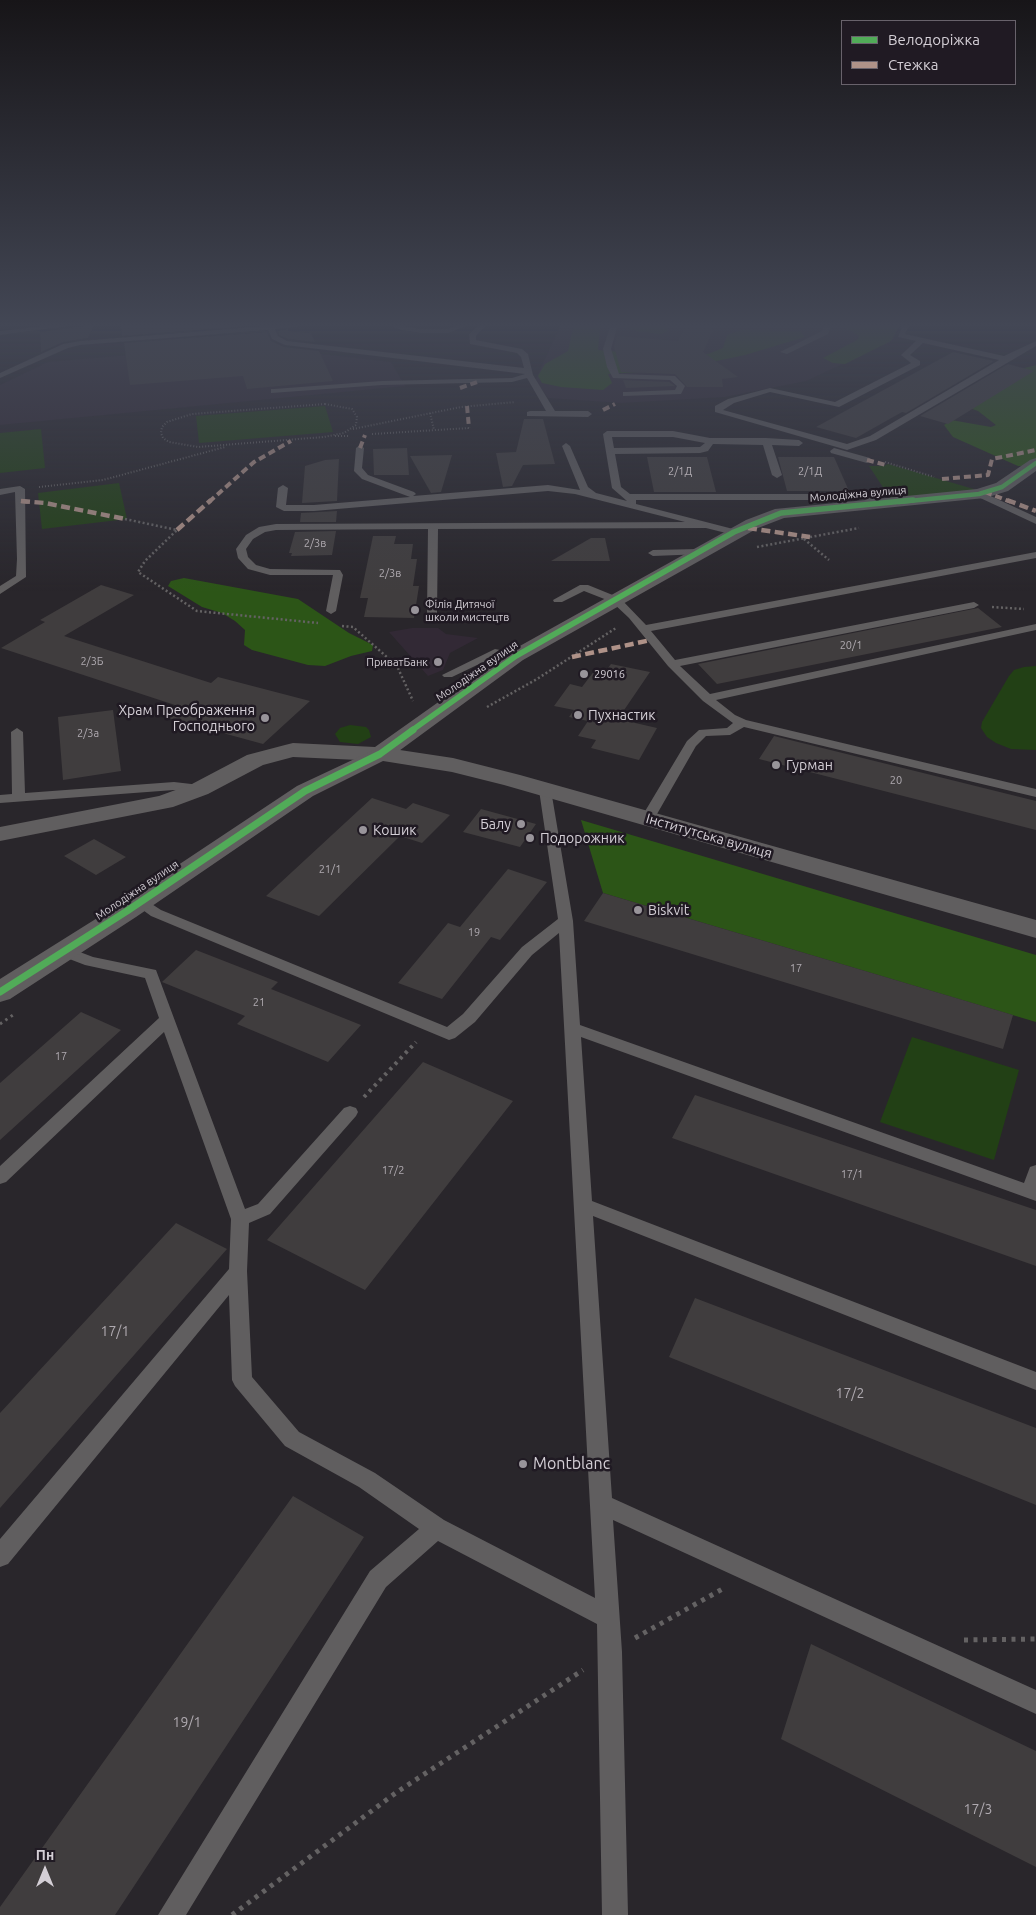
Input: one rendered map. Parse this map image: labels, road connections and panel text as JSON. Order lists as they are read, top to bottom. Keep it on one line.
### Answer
{"streets":{"street":["Молодіжна вулиця","Інститутська вулиця"]},"crossings":[["Молодіжна вулиця","Інститутська вулиця"]],"places":["Філія Дитячої школи мистецтв","ПриватБанк","29016","Пухнастик","Храм Преображення Господнього","Гурман","Балу","Кошик","Подорожник","Biskvit","Montblanc"],"house_numbers":["2/1Д","2/1Д","2/3в","2/3в","20/1","2/3Б","2/3а","20","21/1","19","17","21","17","17/2","17/1","17/1","17/2","19/1","17/3"],"legend":["Велодоріжка","Стежка"],"north":"top"}
